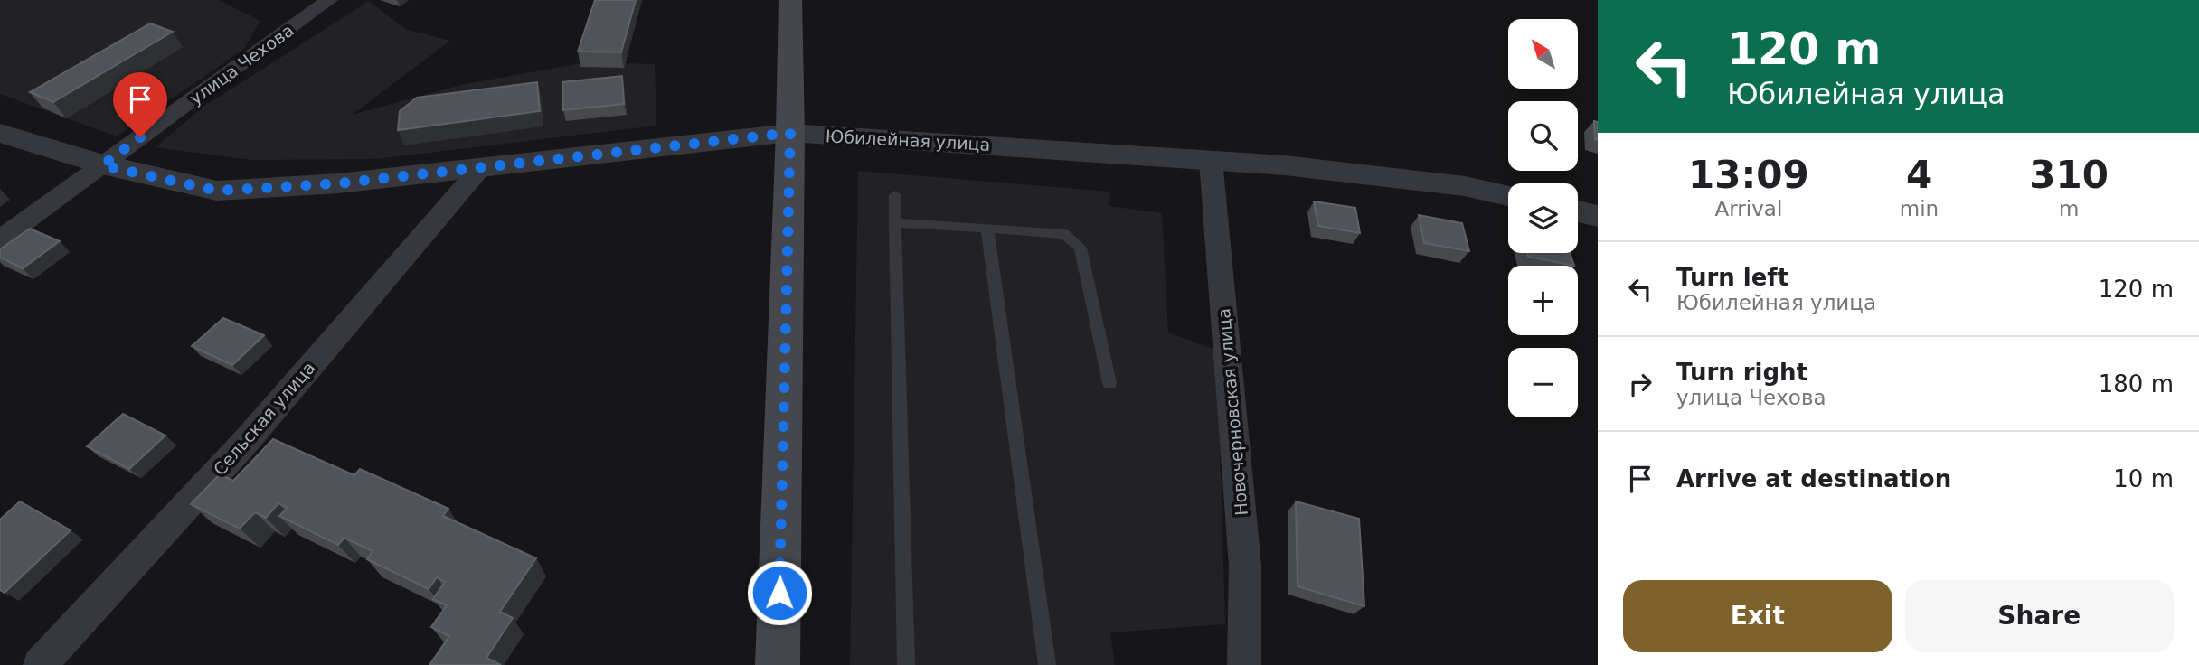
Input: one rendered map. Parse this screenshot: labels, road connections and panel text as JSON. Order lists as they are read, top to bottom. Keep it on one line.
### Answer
{"streets":{"street":["улица Чехова","Юбилейная улица","Новочерновская улица","Сельская улица"]},"crossings":[["улица Чехова","Юбилейная улица"],["Юбилейная улица","Новочерновская улица"],["Юбилейная улица","Сельская улица"]],"north":"top left","page":{"turn":["120 m","Юбилейная улица"],"map_buttons":["+","−"],"eta":["13:09","Arrival","4","min","310","m"],"list":[{"name":"Turn left","note":"Юбилейная улица","value":"120 m"},{"name":"Turn right","note":"улица Чехова","value":"180 m"},{"name":"Arrive at destination","value":"10 m"}],"buttons":["Exit","Share"]}}
